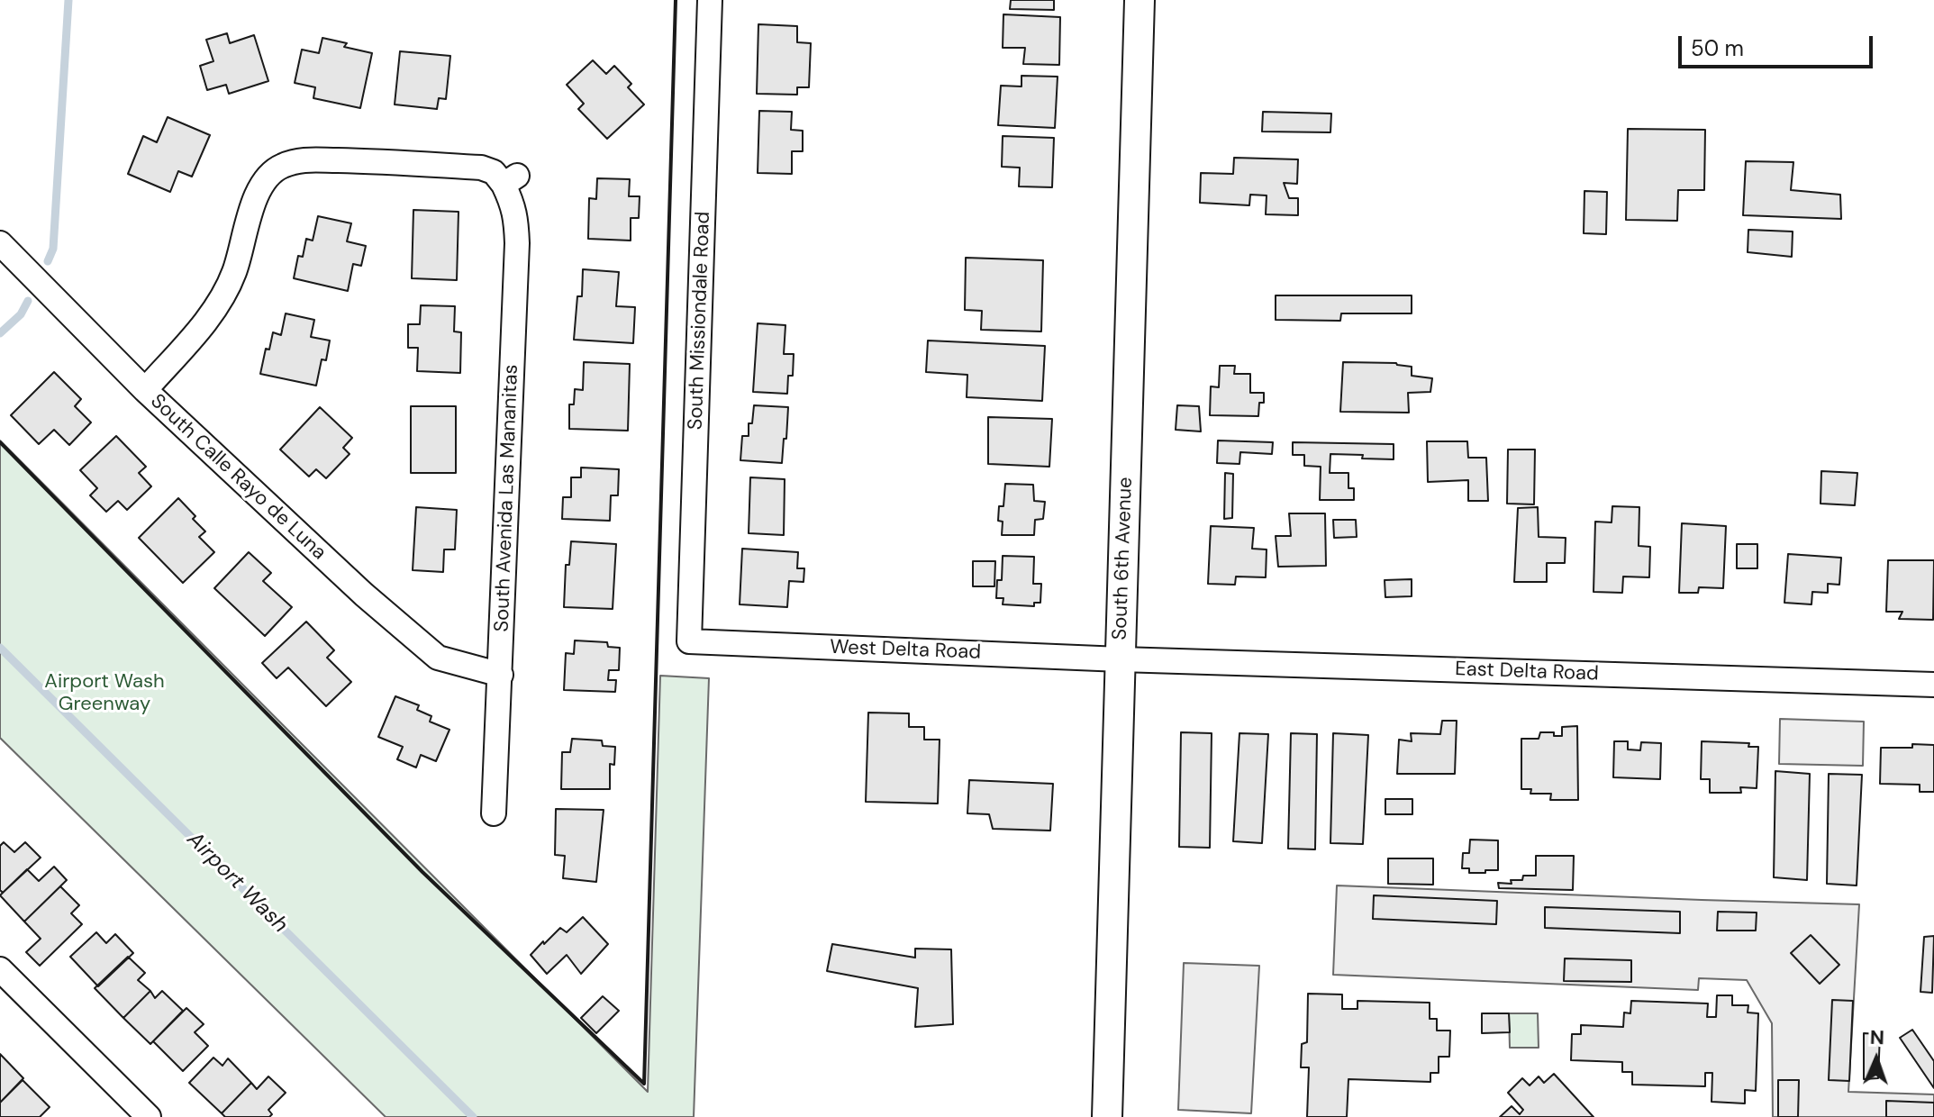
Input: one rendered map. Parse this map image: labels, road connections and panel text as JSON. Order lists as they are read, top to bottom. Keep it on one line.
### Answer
{"streets":{"street":["South Missiondale Road","South Calle Rayo de Luna","South Avenida Las Mananitas","South 6th Avenue","West Delta Road","East Delta Road"]},"crossings":[["South Missiondale Road","West Delta Road"],["South Calle Rayo de Luna","South Avenida Las Mananitas"],["South 6th Avenue","West Delta Road"],["South 6th Avenue","East Delta Road"],["West Delta Road","East Delta Road"]],"water":["Airport Wash"],"parks":["Airport Wash Greenway"],"scale_bar":"50 m","north":"top"}
